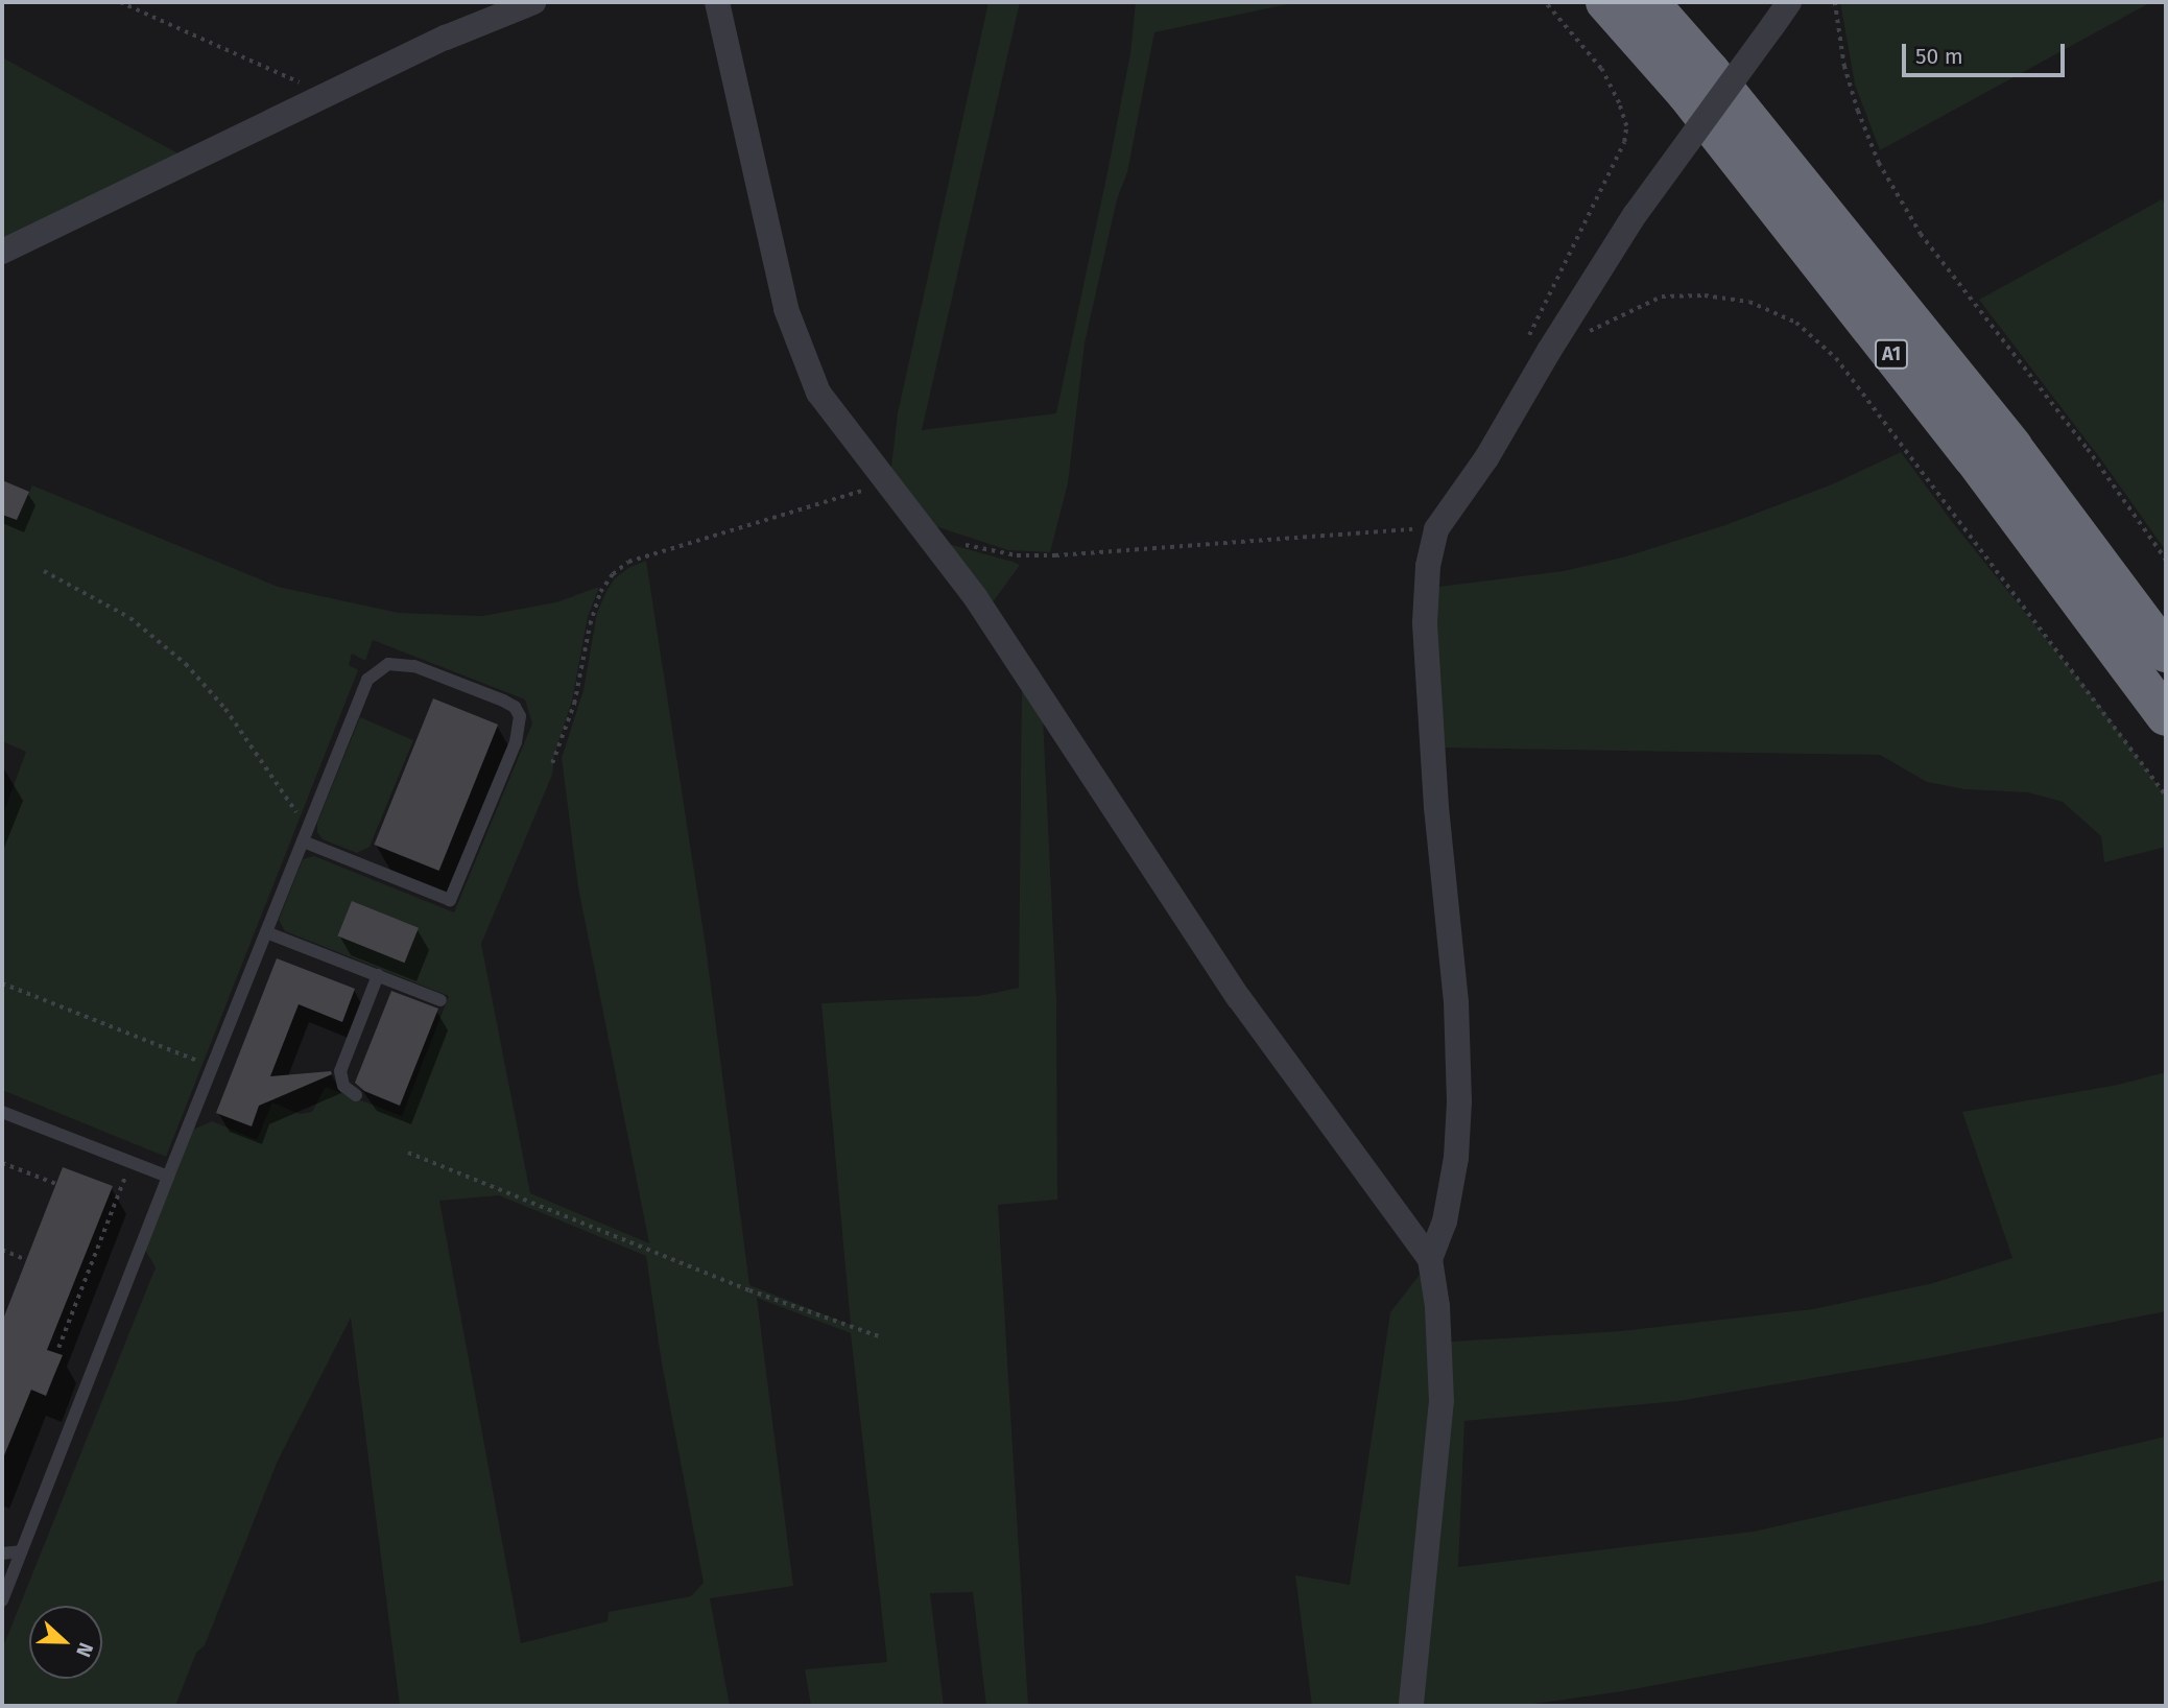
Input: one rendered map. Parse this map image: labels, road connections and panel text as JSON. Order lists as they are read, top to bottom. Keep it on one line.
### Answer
{"streets":{"highway":["A1"]},"scale_bar":"50 m","north":"right"}
